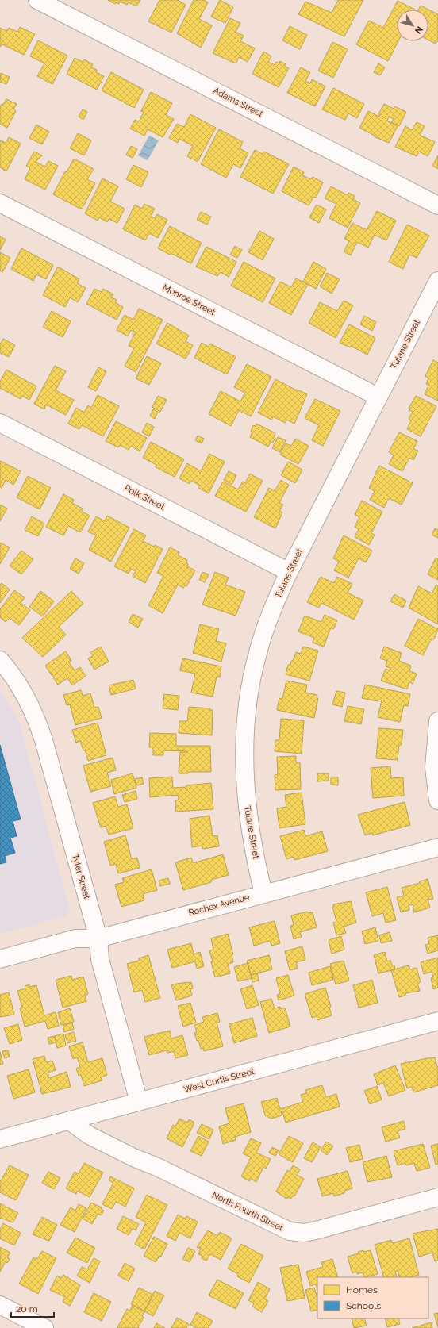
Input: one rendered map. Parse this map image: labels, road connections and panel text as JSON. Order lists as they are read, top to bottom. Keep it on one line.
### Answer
{"streets":{"street":["Adams Street","Monroe Street","Tulane Street","Polk Street","Tyler Street","Rochex Avenue","West Curtis Street","North Fourth Street"]},"crossings":[["Monroe Street","Tulane Street"],["Tulane Street","Polk Street"],["Tulane Street","Rochex Avenue"],["Tyler Street","Rochex Avenue"],["Tyler Street","West Curtis Street"],["West Curtis Street","North Fourth Street"]],"legend":["Homes","Schools"],"scale_bar":"20 m","north":"bottom right"}
